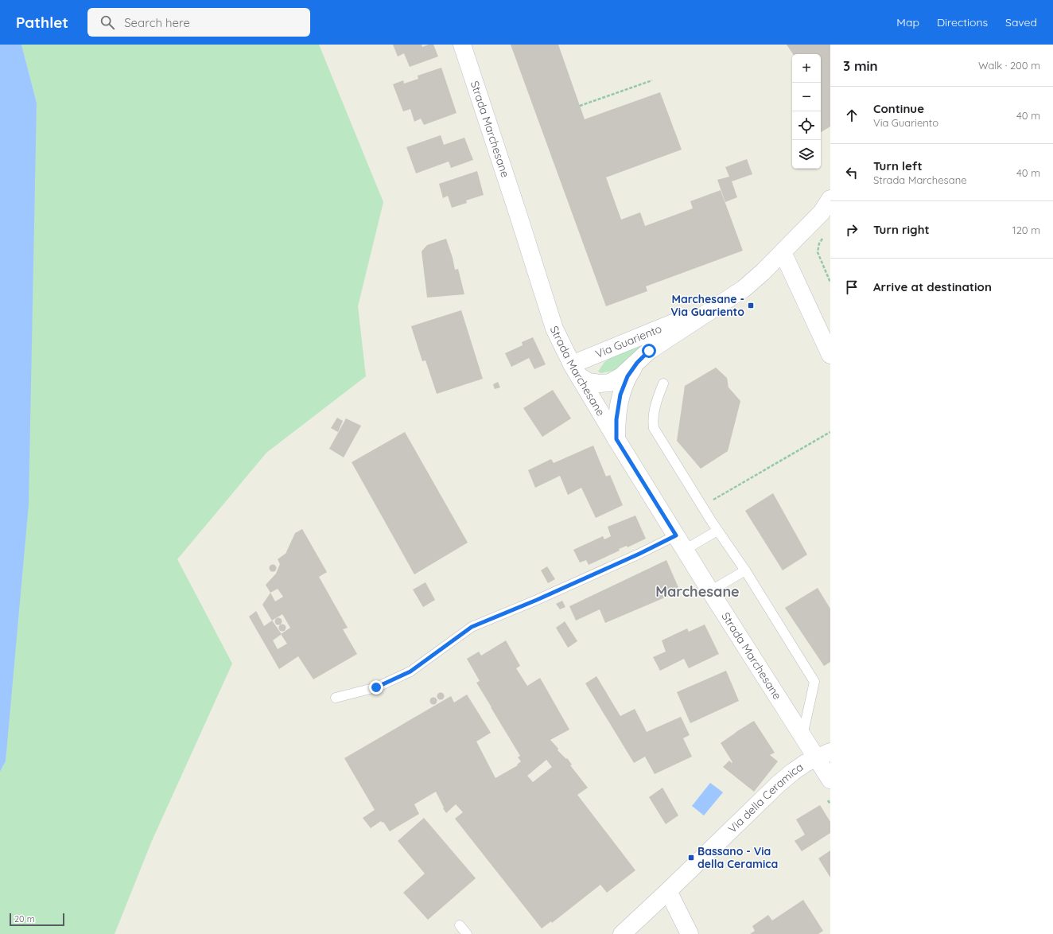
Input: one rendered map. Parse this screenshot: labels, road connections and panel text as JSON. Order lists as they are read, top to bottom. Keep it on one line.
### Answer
{"streets":{"street":["Strada Marchesane","Via Guariento","Via della Ceramica"]},"crossings":[["Strada Marchesane","Via Guariento"],["Strada Marchesane","Via della Ceramica"]],"districts":["Marchesane"],"places":{"transit":["Marchesane - Via Guariento","Bassano - Via della Ceramica"]},"scale_bar":"20 m","page":{"header":"Pathlet","search":"Search here","nav":["Map","Directions","Saved"],"heading":["3 min","Walk · 200 m"],"map_buttons":["+","−"],"list":[["Continue","Via Guariento","40 m"],["Turn left","Strada Marchesane","40 m"],["Turn right","120 m"],"Arrive at destination"],"scale":"20 m"}}
